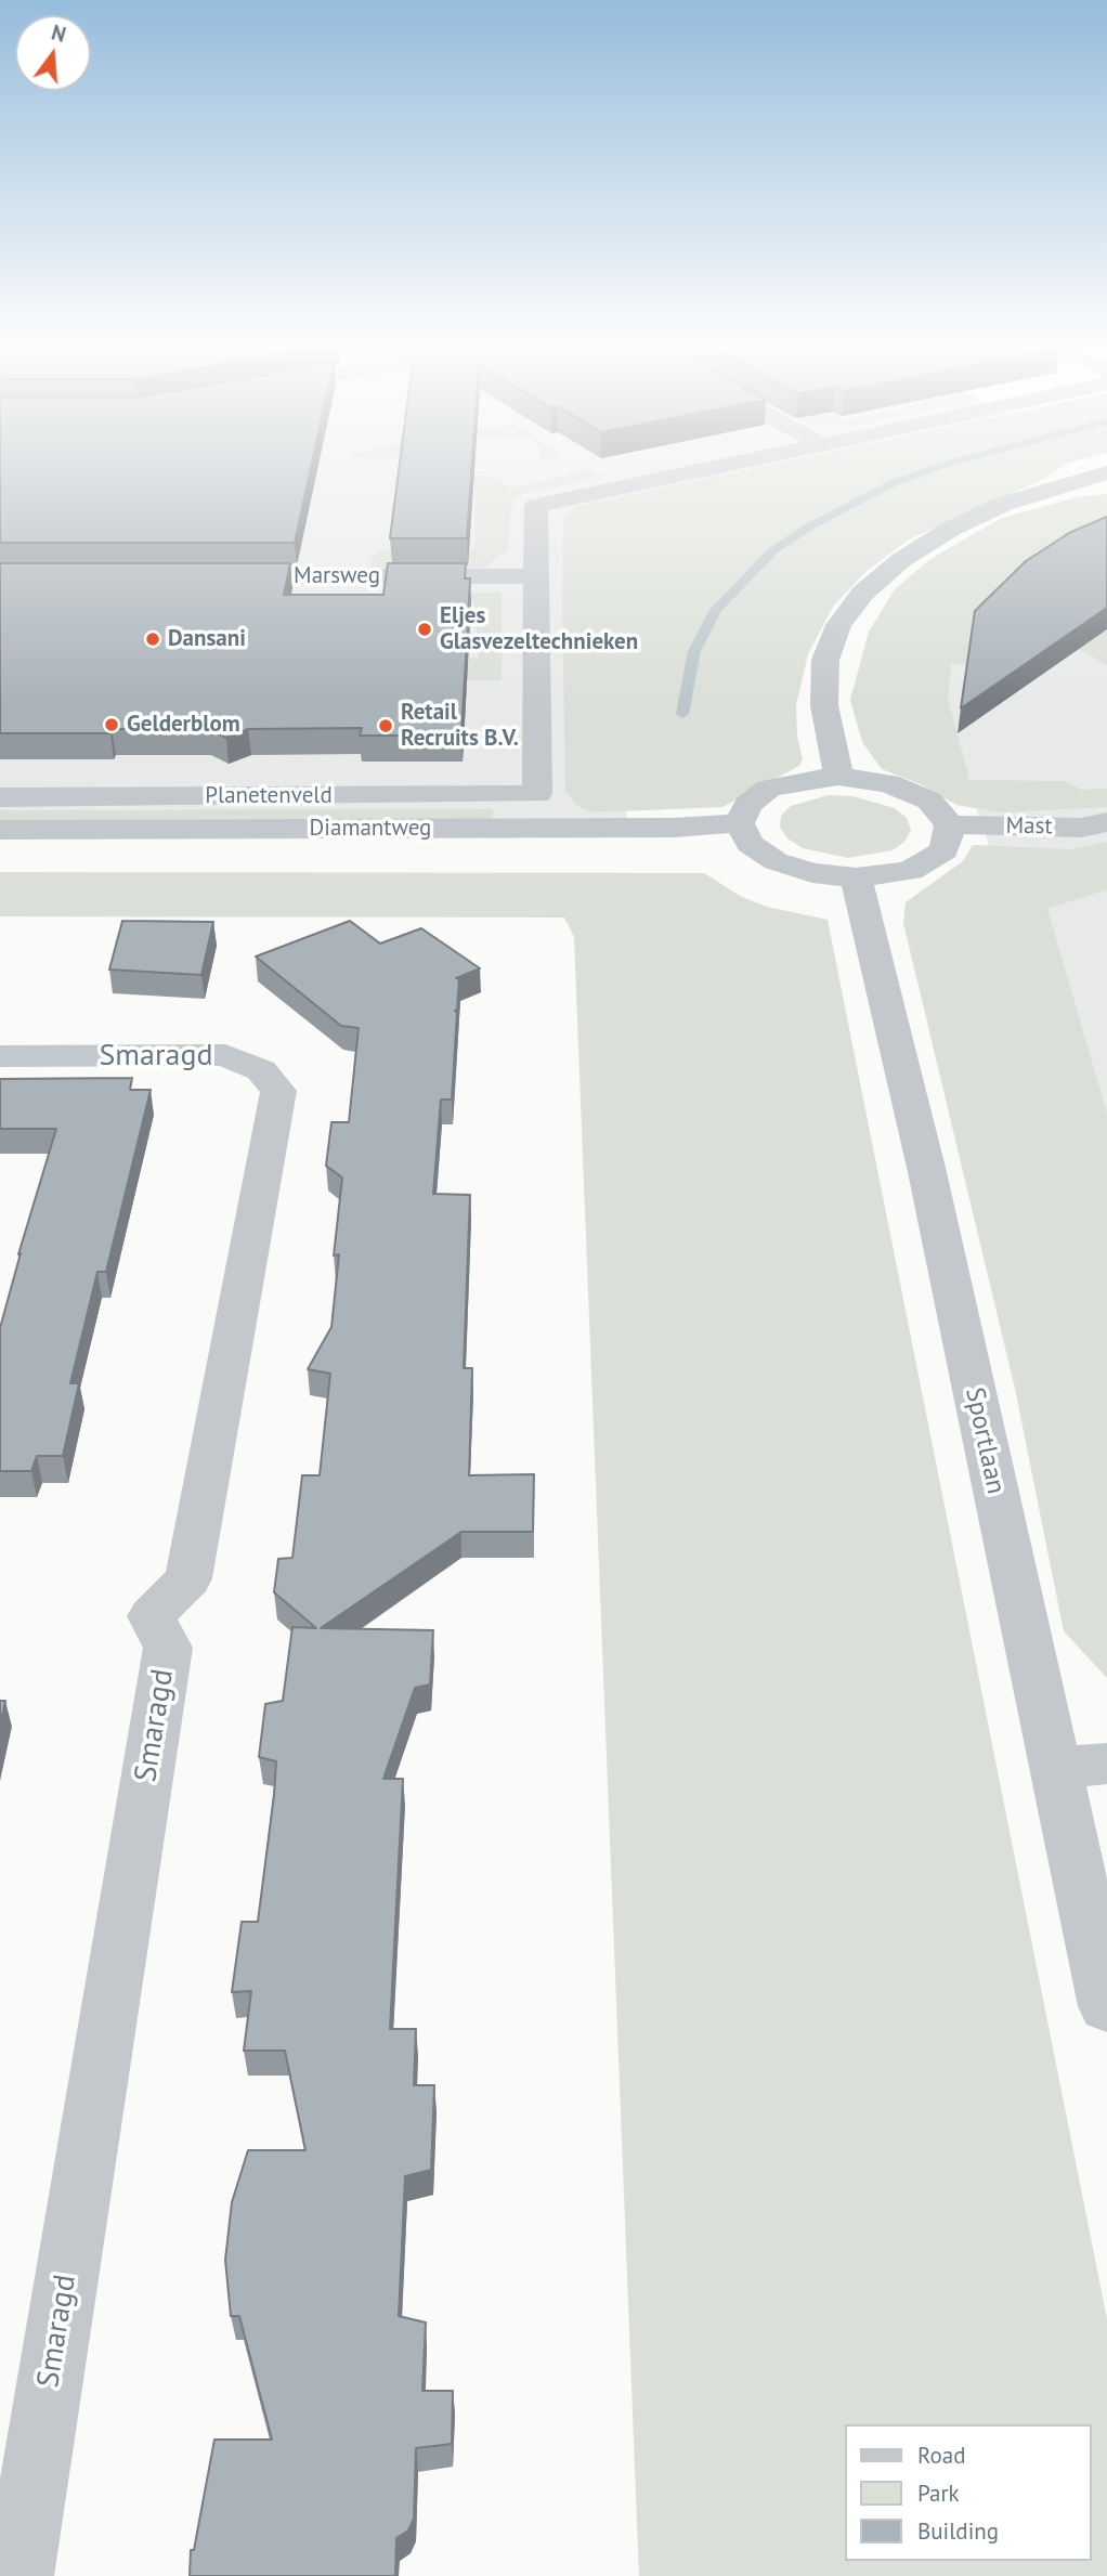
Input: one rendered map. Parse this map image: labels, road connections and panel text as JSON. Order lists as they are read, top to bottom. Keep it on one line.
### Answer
{"streets":{"street":["Marsweg","Planetenveld","Mast","Diamantweg","Smaragd","Sportlaan"]},"places":["Eljes Glasvezeltechnieken","Dansani","Gelderblom","Retail Recruits B.V."],"legend":["Road","Park","Building"],"north":"top"}
